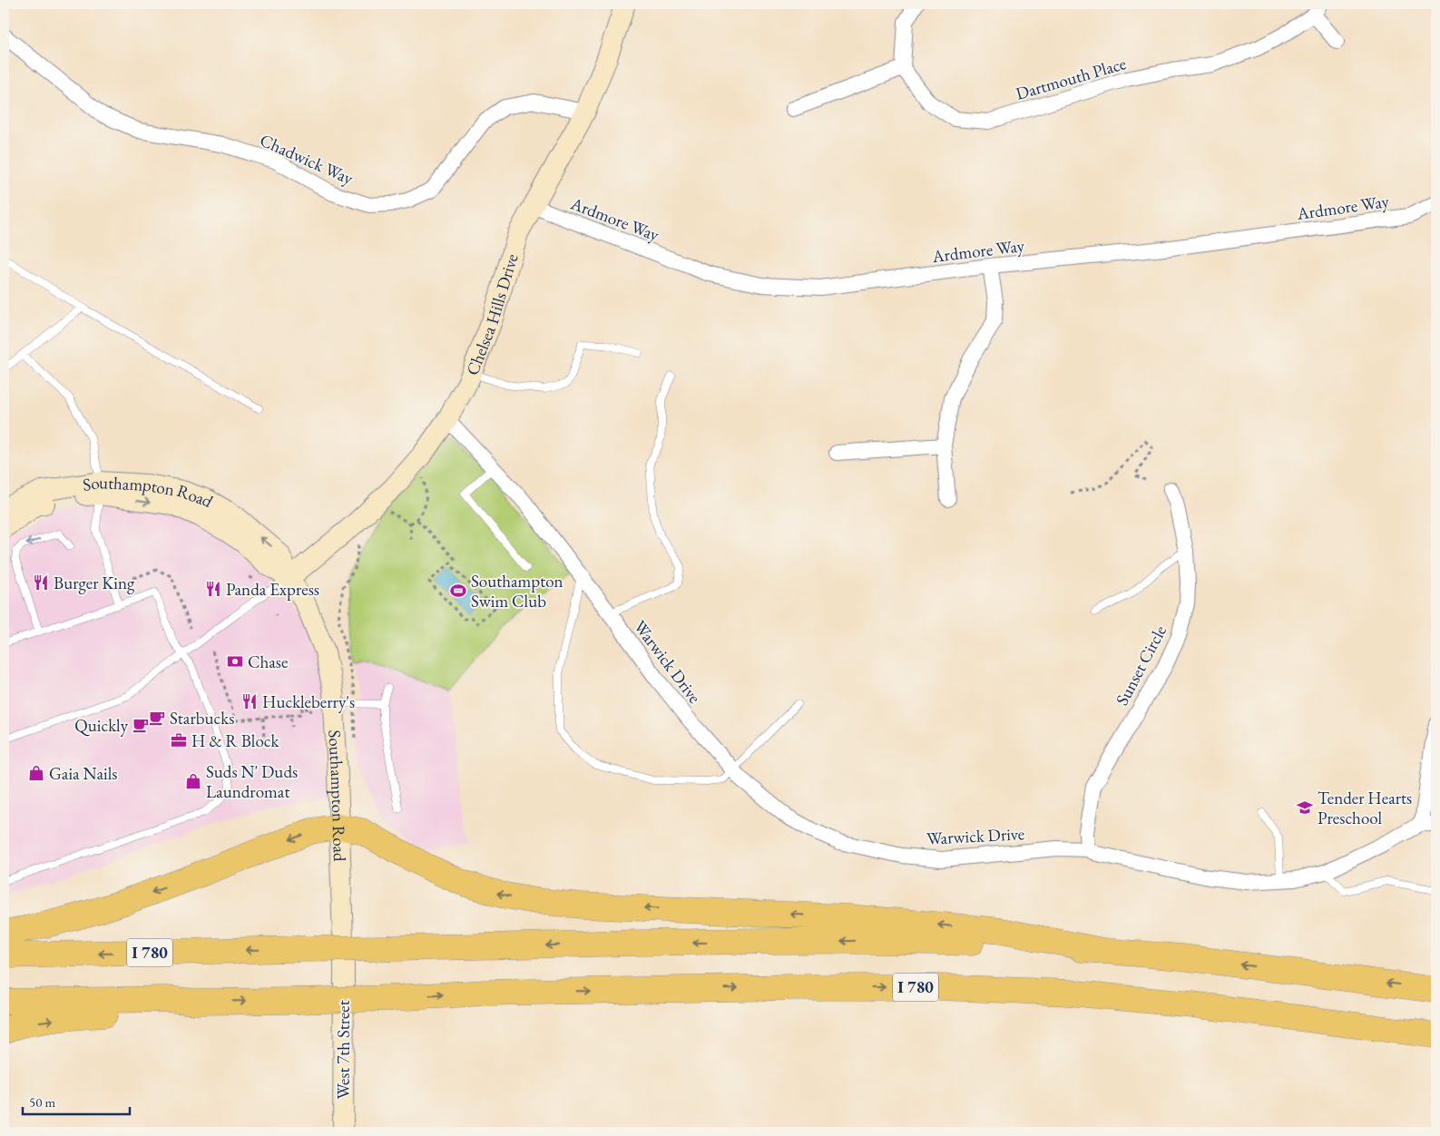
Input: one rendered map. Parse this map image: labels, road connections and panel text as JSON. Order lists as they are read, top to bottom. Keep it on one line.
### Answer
{"streets":{"highway":["I 780"],"street":["Dartmouth Place","Chadwick Way","Ardmore Way","Chelsea Hills Drive","Southampton Road","Warwick Drive","Sunset Circle","West 7th Street"]},"crossings":[["Chadwick Way","Chelsea Hills Drive"],["Ardmore Way","Chelsea Hills Drive"],["Chelsea Hills Drive","Southampton Road"],["Chelsea Hills Drive","Warwick Drive"],["Southampton Road","West 7th Street"],["Warwick Drive","Sunset Circle"]],"places":{"restaurant":["Burger King","Panda Express","Huckleberry's"],"sports":["Southampton Swim Club"],"bank":["Chase"],"cafe":["Starbucks","Quickly"],"office":["H & R Block"],"shop":["Gaia Nails","Suds N' Duds Laundromat"],"school or university":["Tender Hearts Preschool"]},"scale_bar":"50 m"}
